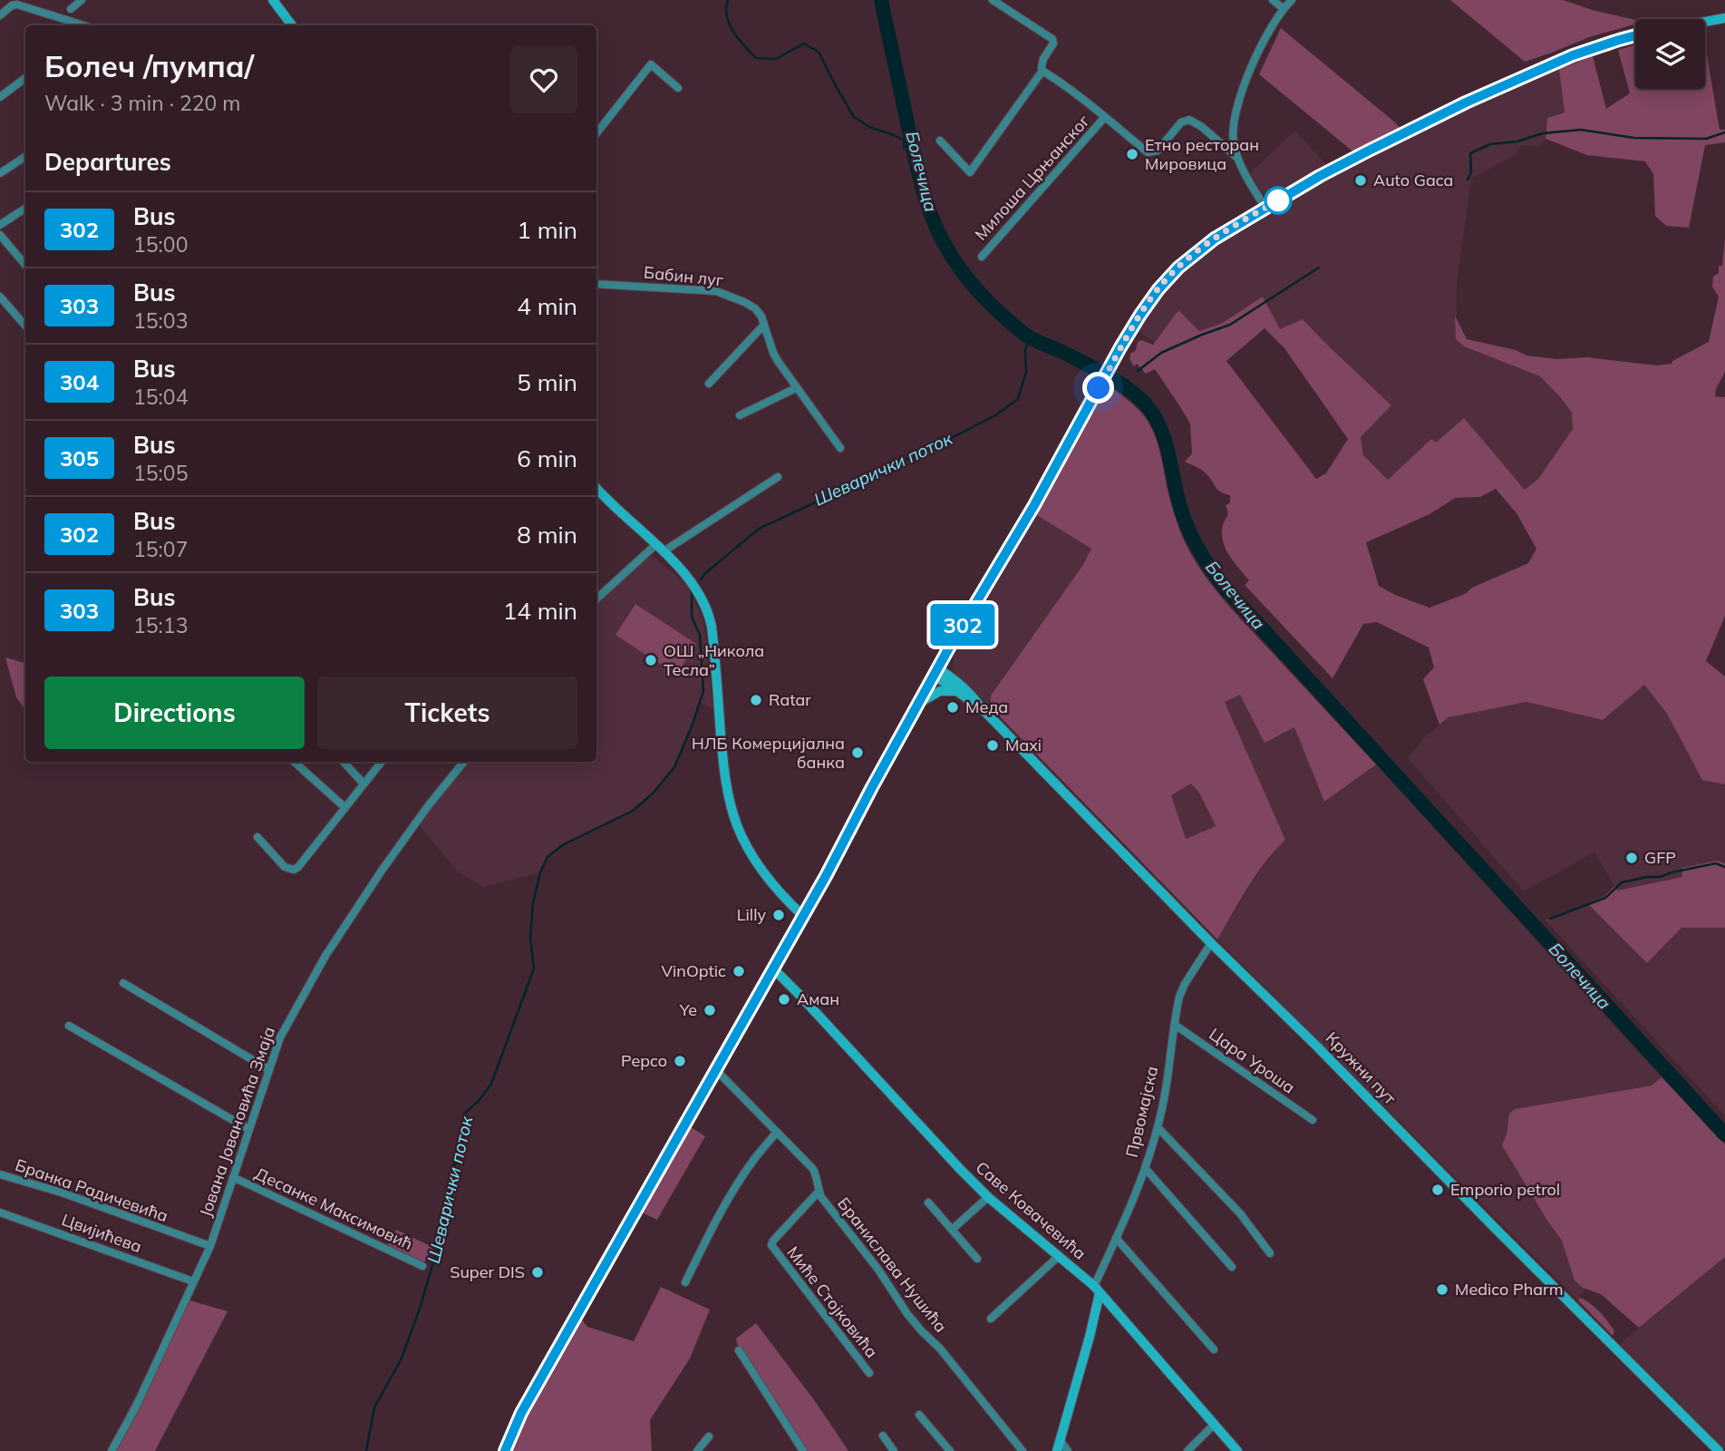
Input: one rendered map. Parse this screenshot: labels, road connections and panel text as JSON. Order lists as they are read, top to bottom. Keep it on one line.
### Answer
{"streets":{"main road":["Кружни пут","Првомајска","Саве Ковачевића"],"street":["Милоша Црњанског","Бабин луг","Цара Уроша","Јована Јовановића Змаја","Бранка Радичевића","Десанке Максимовић","Цвијићева","Бранислава Нушића","Миће Стојковића"]},"crossings":[["Цара Уроша","Првомајска"],["Кружни пут","Првомајска"],["Првомајска","Саве Ковачевића"],["Јована Јовановића Змаја","Бранка Радичевића"],["Јована Јовановића Змаја","Десанке Максимовић"],["Јована Јовановића Змаја","Цвијићева"],["Бранислава Нушића","Миће Стојковића"]],"water":["Болечица","Шеварички поток"],"places":["Етно ресторан Мировица","Auto Gaca","ОШ „Никола Тесла”","Ratar","Меда","Maxi","НЛБ Комерцијална банка","GFP","Lilly","VinOptic","Аман","Ye","Pepco","Emporio petrol","Super DIS","Medico Pharm"],"lines":["bus line 302"],"page":{"on_map":"302","heading":[["Болеч /пумпа/","Walk · 3 min · 220 m"],"Departures"],"list":[{"mark":"302","name":"Bus","note":"15:00","value":"1 min"},{"mark":"303","name":"Bus","note":"15:03","value":"4 min"},{"mark":"304","name":"Bus","note":"15:04","value":"5 min"},{"mark":"305","name":"Bus","note":"15:05","value":"6 min"},{"mark":"302","name":"Bus","note":"15:07","value":"8 min"},{"mark":"303","name":"Bus","note":"15:13","value":"14 min"}],"buttons":["Directions","Tickets"]}}
